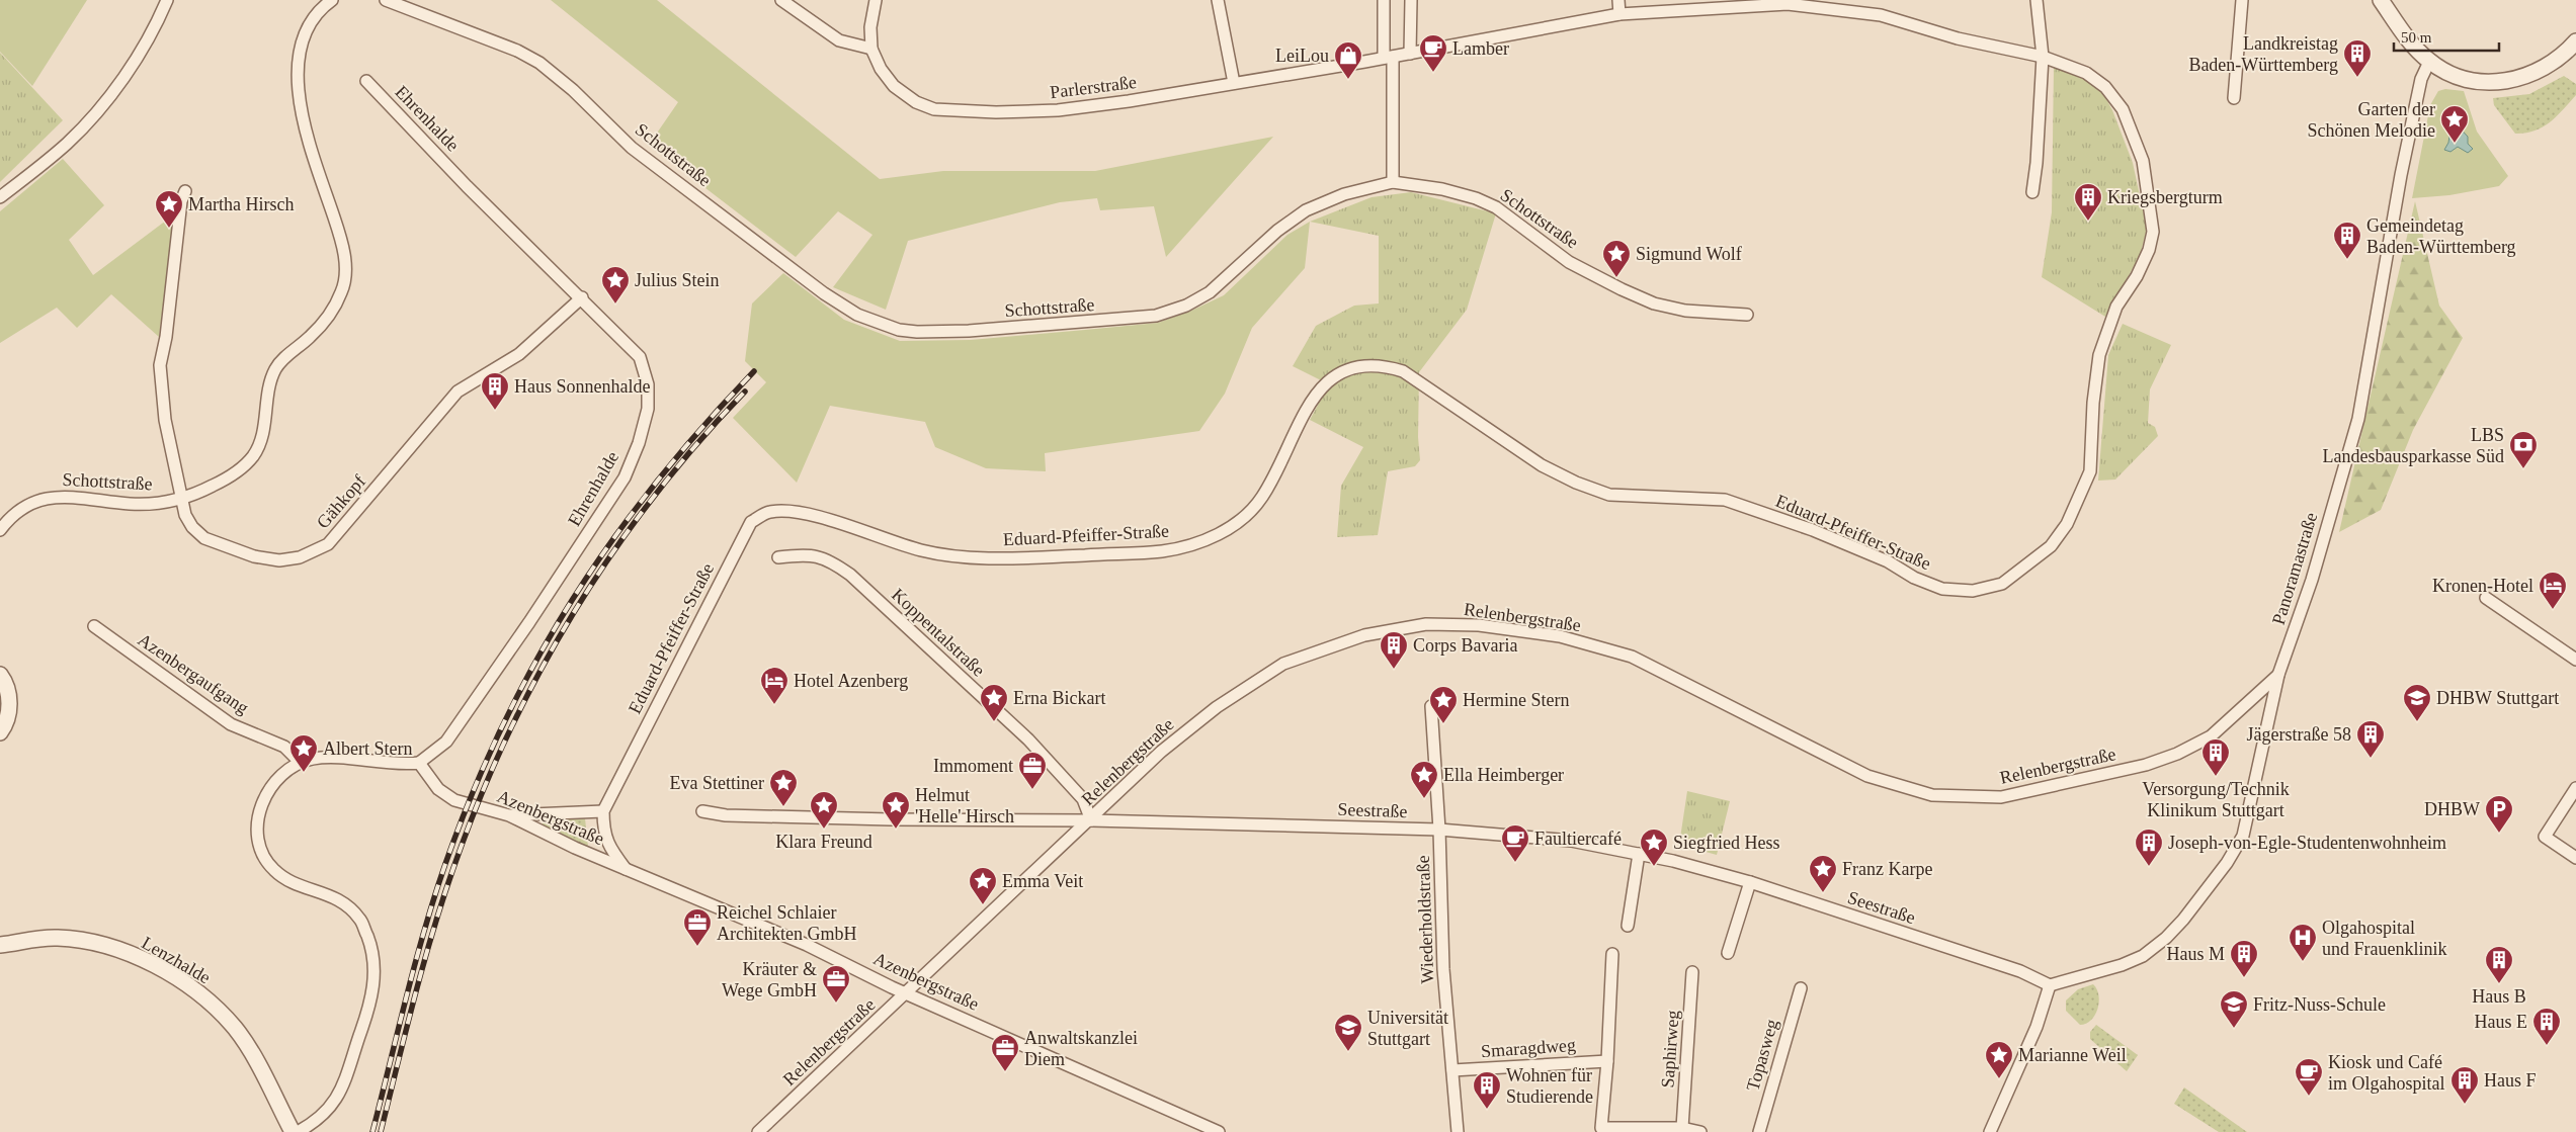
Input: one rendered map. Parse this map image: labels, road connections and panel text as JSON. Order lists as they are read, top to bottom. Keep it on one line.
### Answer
{"streets":{"street":["Parlerstraße","Ehrenhalde","Schottstraße","Gähkopf","Eduard-Pfeiffer-Straße","Panoramastraße","Relenbergstraße","Koppentalstraße","Azenbergaufgang","Seestraße","Azenbergstraße","Wiederholdstraße","Lenzhalde","Smaragdweg","Saphirweg","Topasweg"]},"crossings":[["Parlerstraße","Eduard-Pfeiffer-Straße"],["Ehrenhalde","Gähkopf"],["Ehrenhalde","Azenbergstraße"],["Schottstraße","Gähkopf"],["Eduard-Pfeiffer-Straße","Azenbergstraße"],["Panoramastraße","Relenbergstraße"],["Panoramastraße","Seestraße"],["Relenbergstraße","Koppentalstraße"],["Relenbergstraße","Seestraße"],["Relenbergstraße","Azenbergstraße"],["Koppentalstraße","Seestraße"],["Seestraße","Wiederholdstraße"],["Wiederholdstraße","Smaragdweg"]],"places":{"cafe":["Lamber","Faultiercafé","Kiosk und Café im Olgahospital"],"building":["Landkreistag Baden-Württemberg","Kriegsbergturm","Gemeindetag Baden-Württemberg","Haus Sonnenhalde","Corps Bavaria","Jägerstraße 58","Versorgung/Technik Klinikum Stuttgart","Joseph-von-Egle-Studentenwohnheim","Haus M","Haus B","Haus E","Haus F","Wohnen für Studierende"],"shop":["LeiLou"],"place":["Garten der Schönen Melodie","Martha Hirsch","Sigmund Wolf","Julius Stein","Erna Bickart","Hermine Stern","Albert Stern","Ella Heimberger","Eva Stettiner","Klara Freund","Helmut 'Helle' Hirsch","Siegfried Hess","Franz Karpe","Emma Veit","Marianne Weil"],"bank":["LBS Landesbausparkasse Süd"],"hotel":["Kronen-Hotel","Hotel Azenberg"],"school or university":["DHBW Stuttgart","Fritz-Nuss-Schule","Universität Stuttgart"],"office":["Immoment","Reichel Schlaier Architekten GmbH","Kräuter & Wege GmbH","Anwaltskanzlei Diem"],"parking":["DHBW"],"hospital":["Olgahospital und Frauenklinik"]},"scale_bar":"50 m"}
